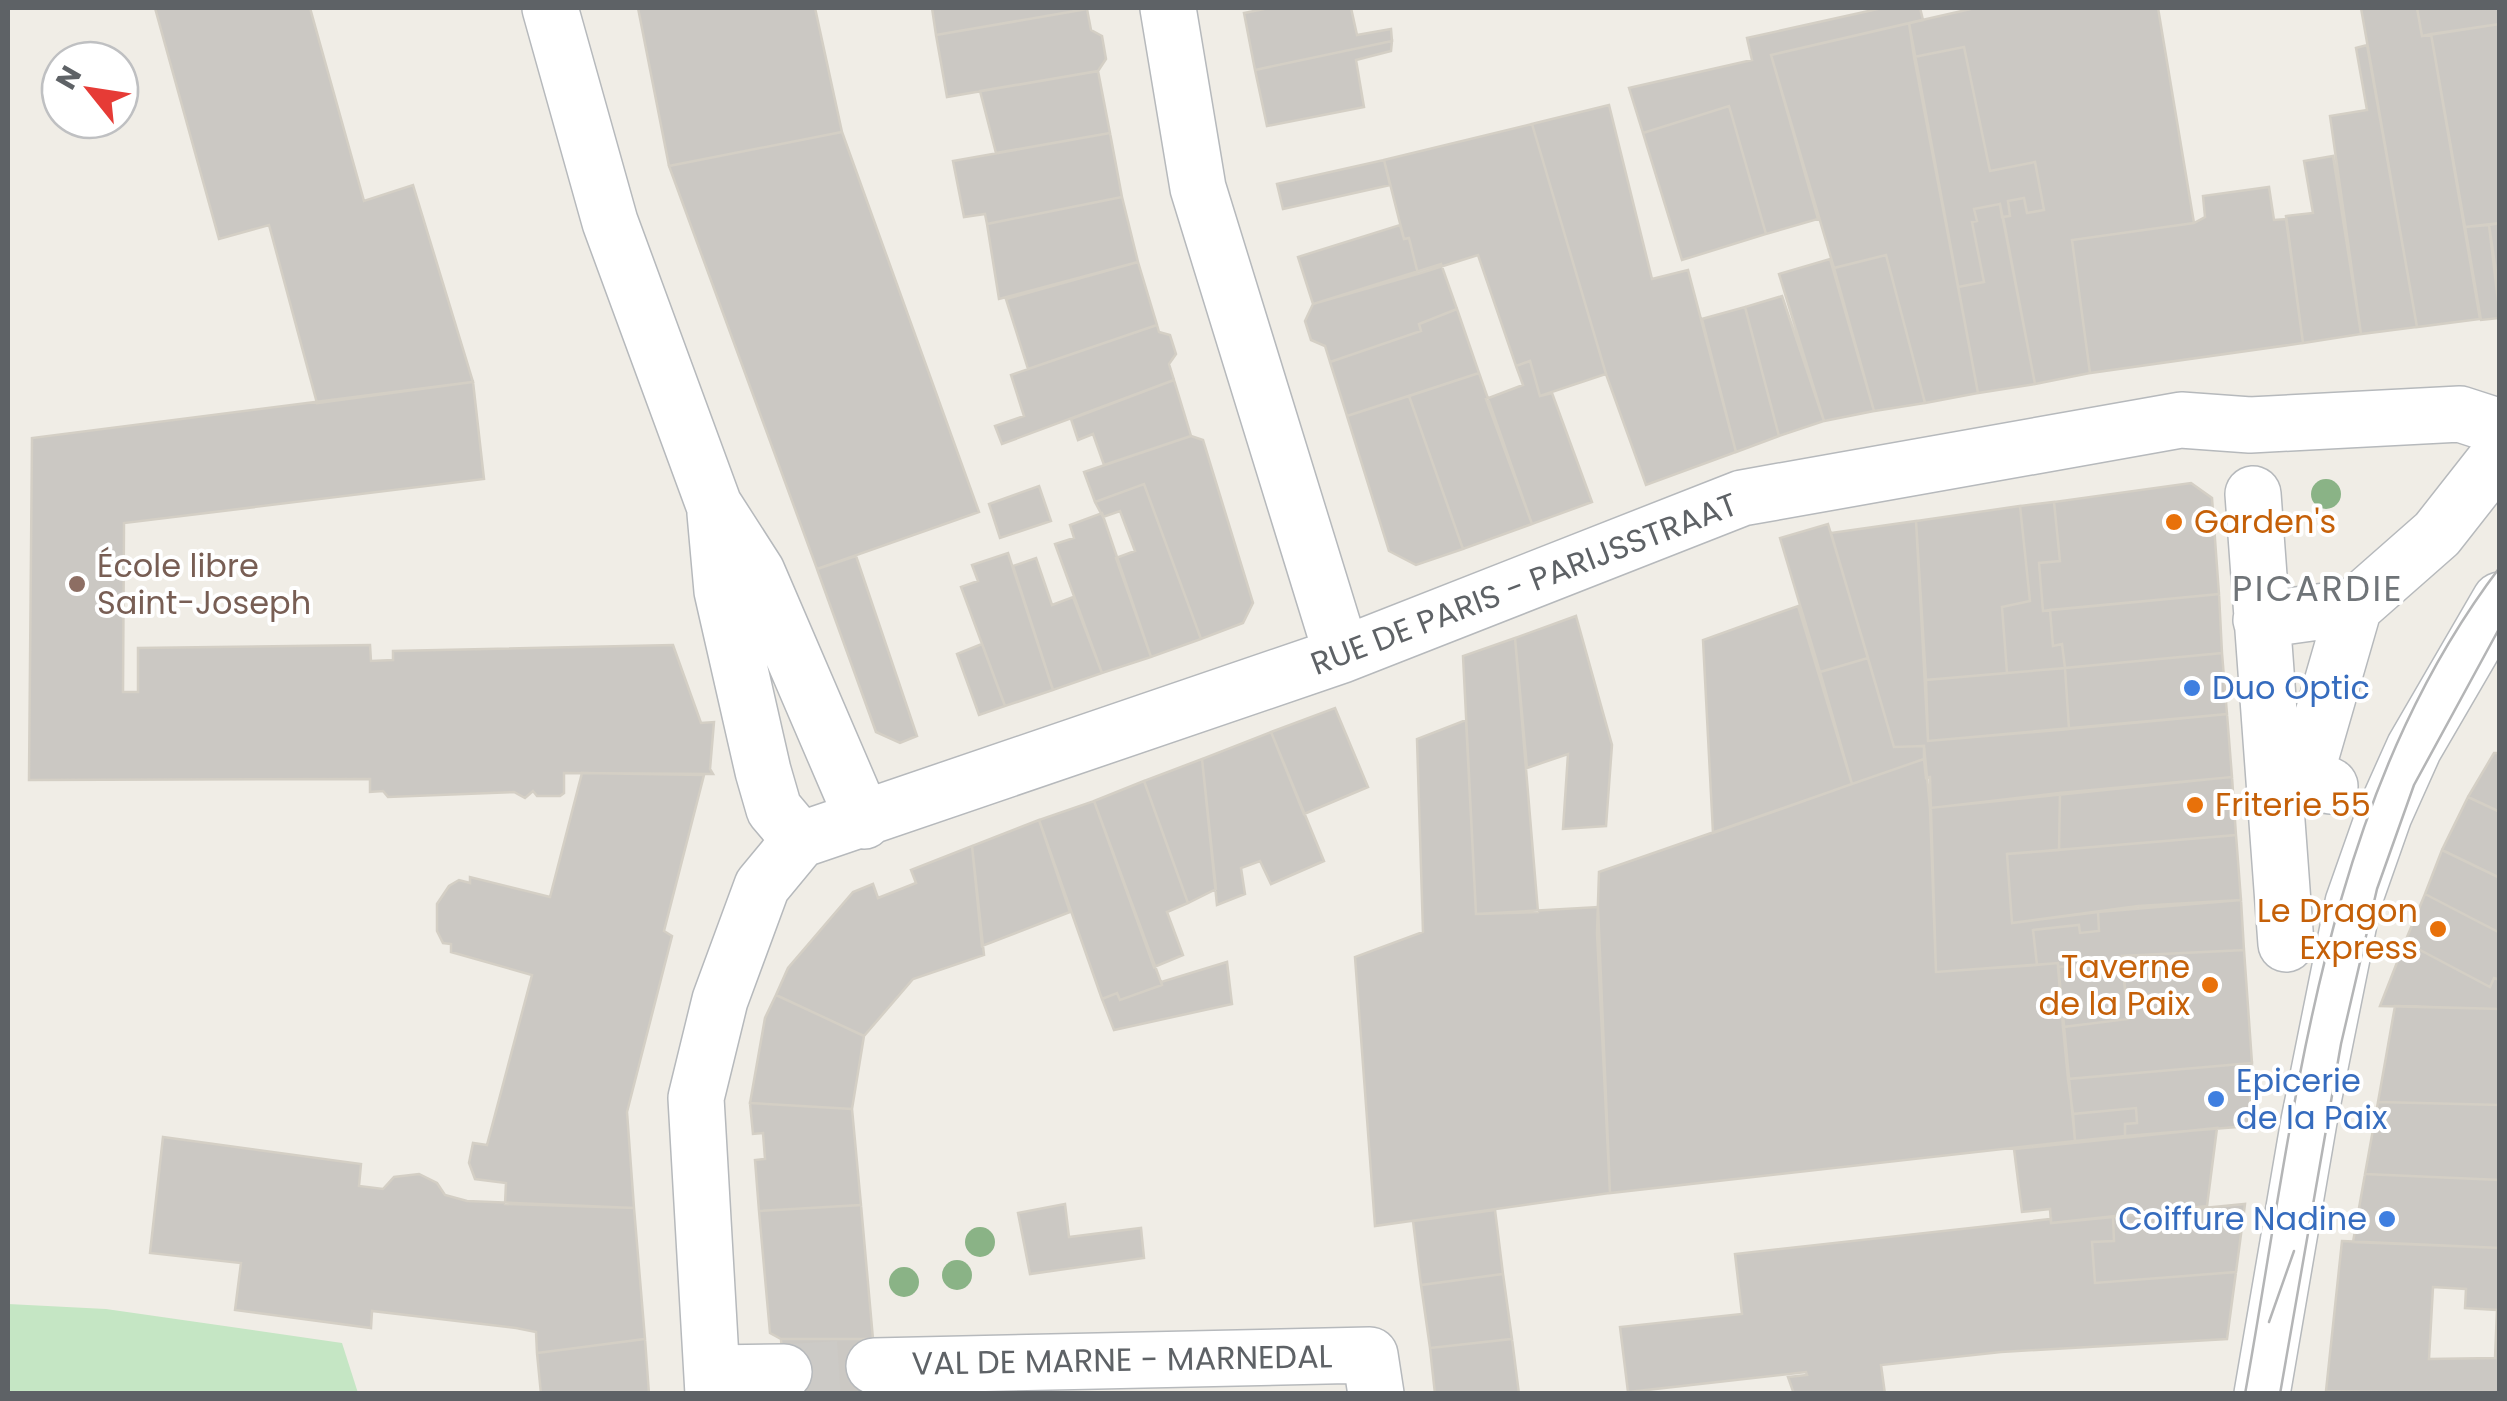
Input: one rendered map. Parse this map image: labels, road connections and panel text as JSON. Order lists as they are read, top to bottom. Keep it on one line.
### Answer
{"streets":{"street":["RUE DE PARIS - PARIJSSTRAAT","VAL DE MARNE - MARNEDAL"]},"districts":["PICARDIE"],"places":["Garden's","École libre Saint-Joseph","Duo Optic","Friterie 55","Le Dragon Express","Taverne de la Paix","Epicerie de la Paix","Coiffure Nadine"],"north":"top left"}
